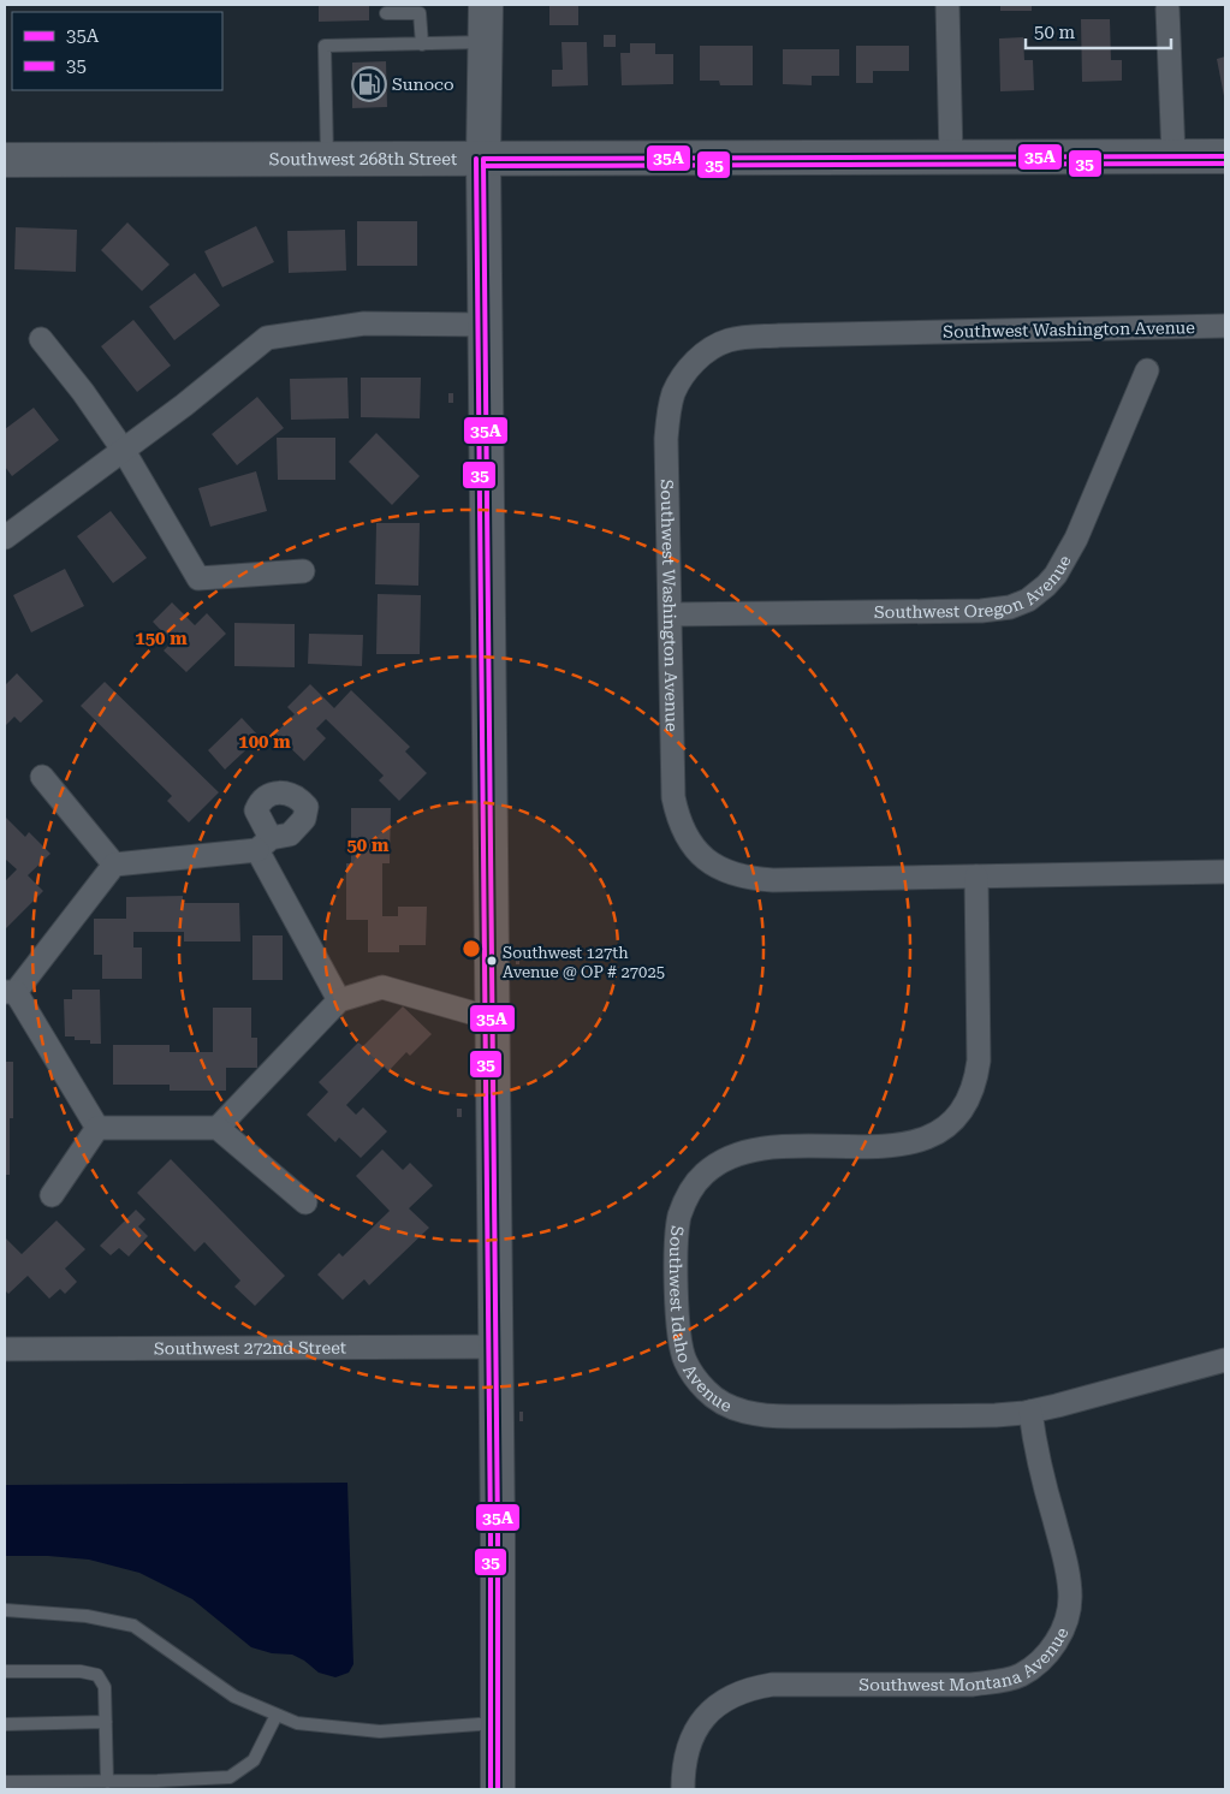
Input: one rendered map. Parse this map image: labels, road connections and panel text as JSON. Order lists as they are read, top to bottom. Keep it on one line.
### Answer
{"streets":{"main road":["Southwest 268th Street"],"street":["Southwest Washington Avenue","Southwest Oregon Avenue","Southwest Idaho Avenue","Southwest 272nd Street","Southwest Montana Avenue"]},"crossings":[["Southwest Washington Avenue","Southwest Oregon Avenue"],["Southwest Washington Avenue","Southwest Idaho Avenue"],["Southwest Idaho Avenue","Southwest Montana Avenue"]],"places":{"fuel station":["Sunoco"],"other":["Southwest 127th Avenue @ OP # 27025"]},"lines":["transit line 35A","transit line 35"],"legend":["35A","35"],"scale_bar":"50 m","rings":["150 m","100 m","50 m"]}
